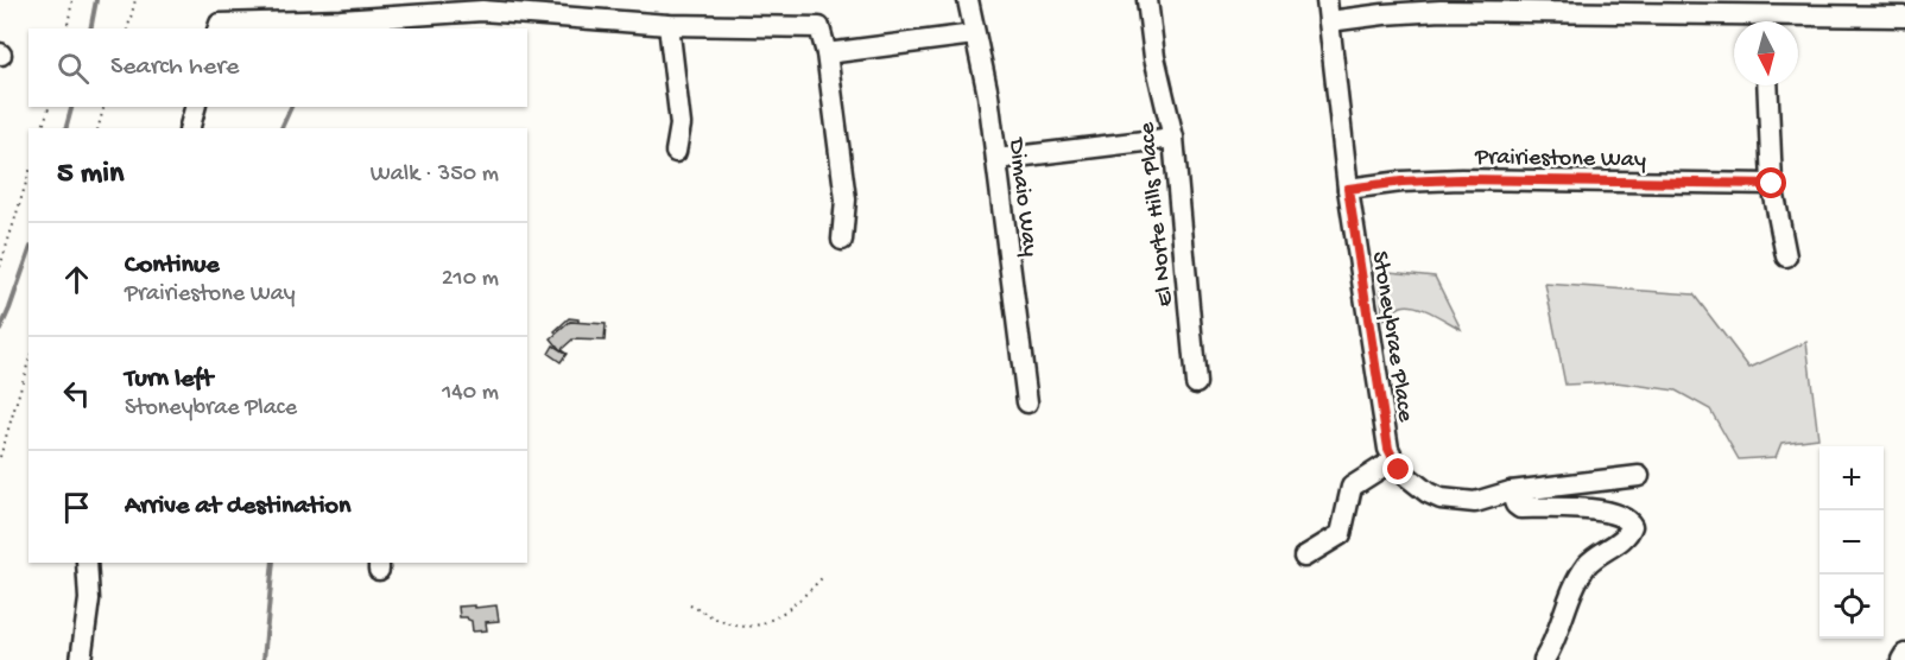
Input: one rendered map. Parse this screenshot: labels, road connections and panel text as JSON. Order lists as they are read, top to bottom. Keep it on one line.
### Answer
{"streets":{"street":["Prairiestone Way","Dimaio Way","El Norte Hills Place","Stoneybrae Place"]},"crossings":[["Prairiestone Way","Stoneybrae Place"]],"north":"bottom","page":{"search":"Search here","heading":["5 min","Walk · 350 m"],"list":[["Continue","Prairiestone Way","210 m"],["Turn left","Stoneybrae Place","140 m"],"Arrive at destination"],"map_buttons":["+","−"]}}
